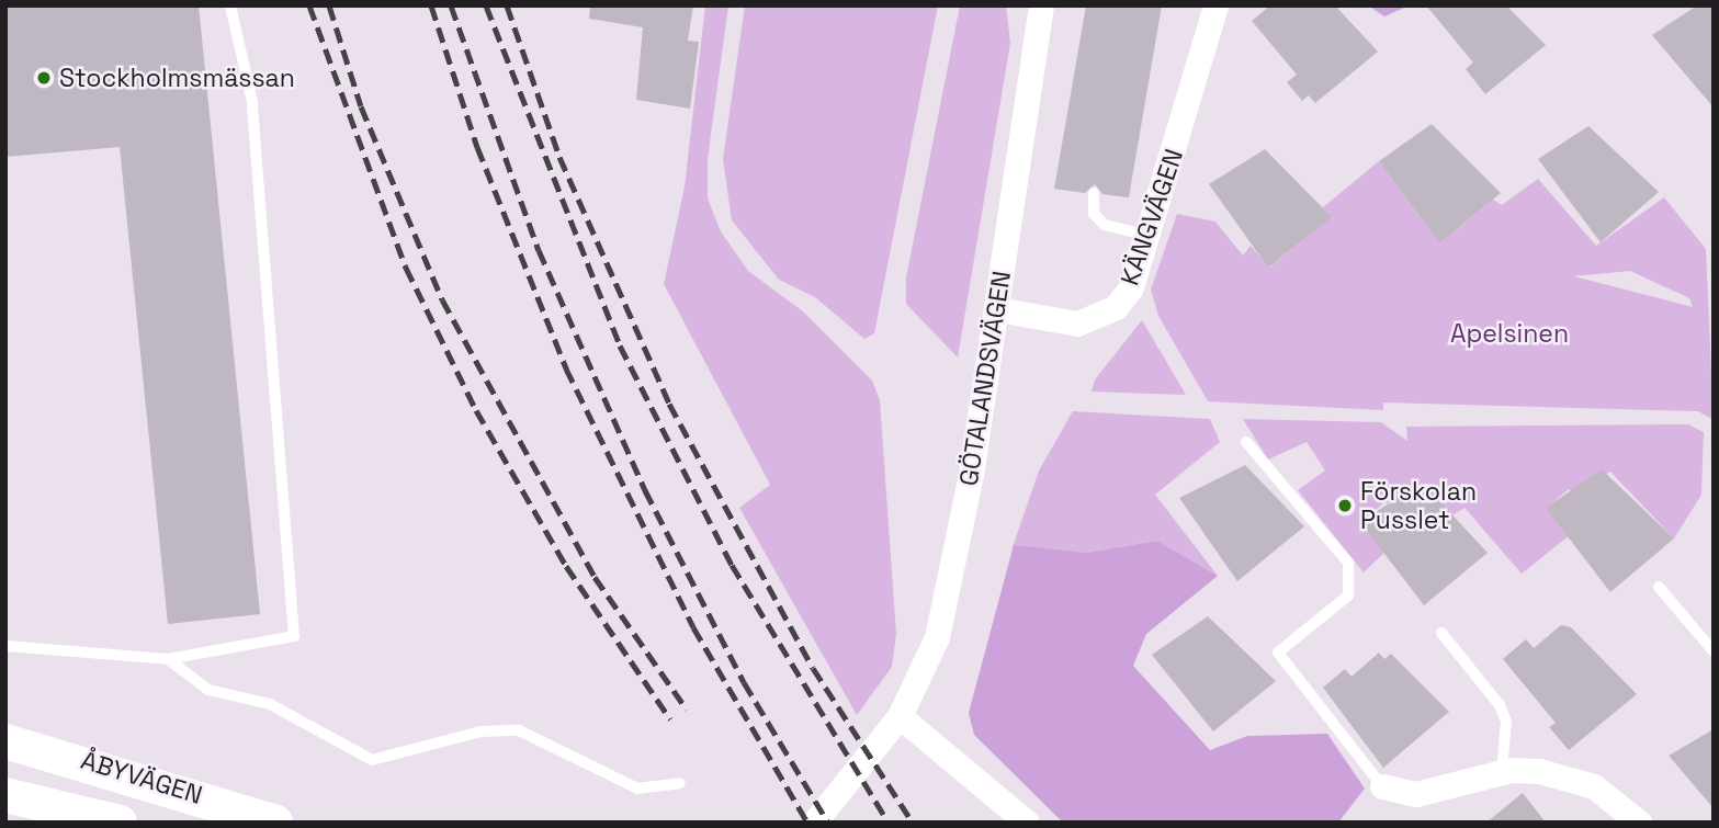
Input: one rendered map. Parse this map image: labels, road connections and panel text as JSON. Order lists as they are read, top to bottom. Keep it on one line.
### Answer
{"streets":{"street":["KÄNGVÄGEN","GÖTALANDSVÄGEN","ÅBYVÄGEN"]},"crossings":[["KÄNGVÄGEN","GÖTALANDSVÄGEN"]],"parks":["Apelsinen"],"places":["Stockholmsmässan","Förskolan Pusslet"]}
